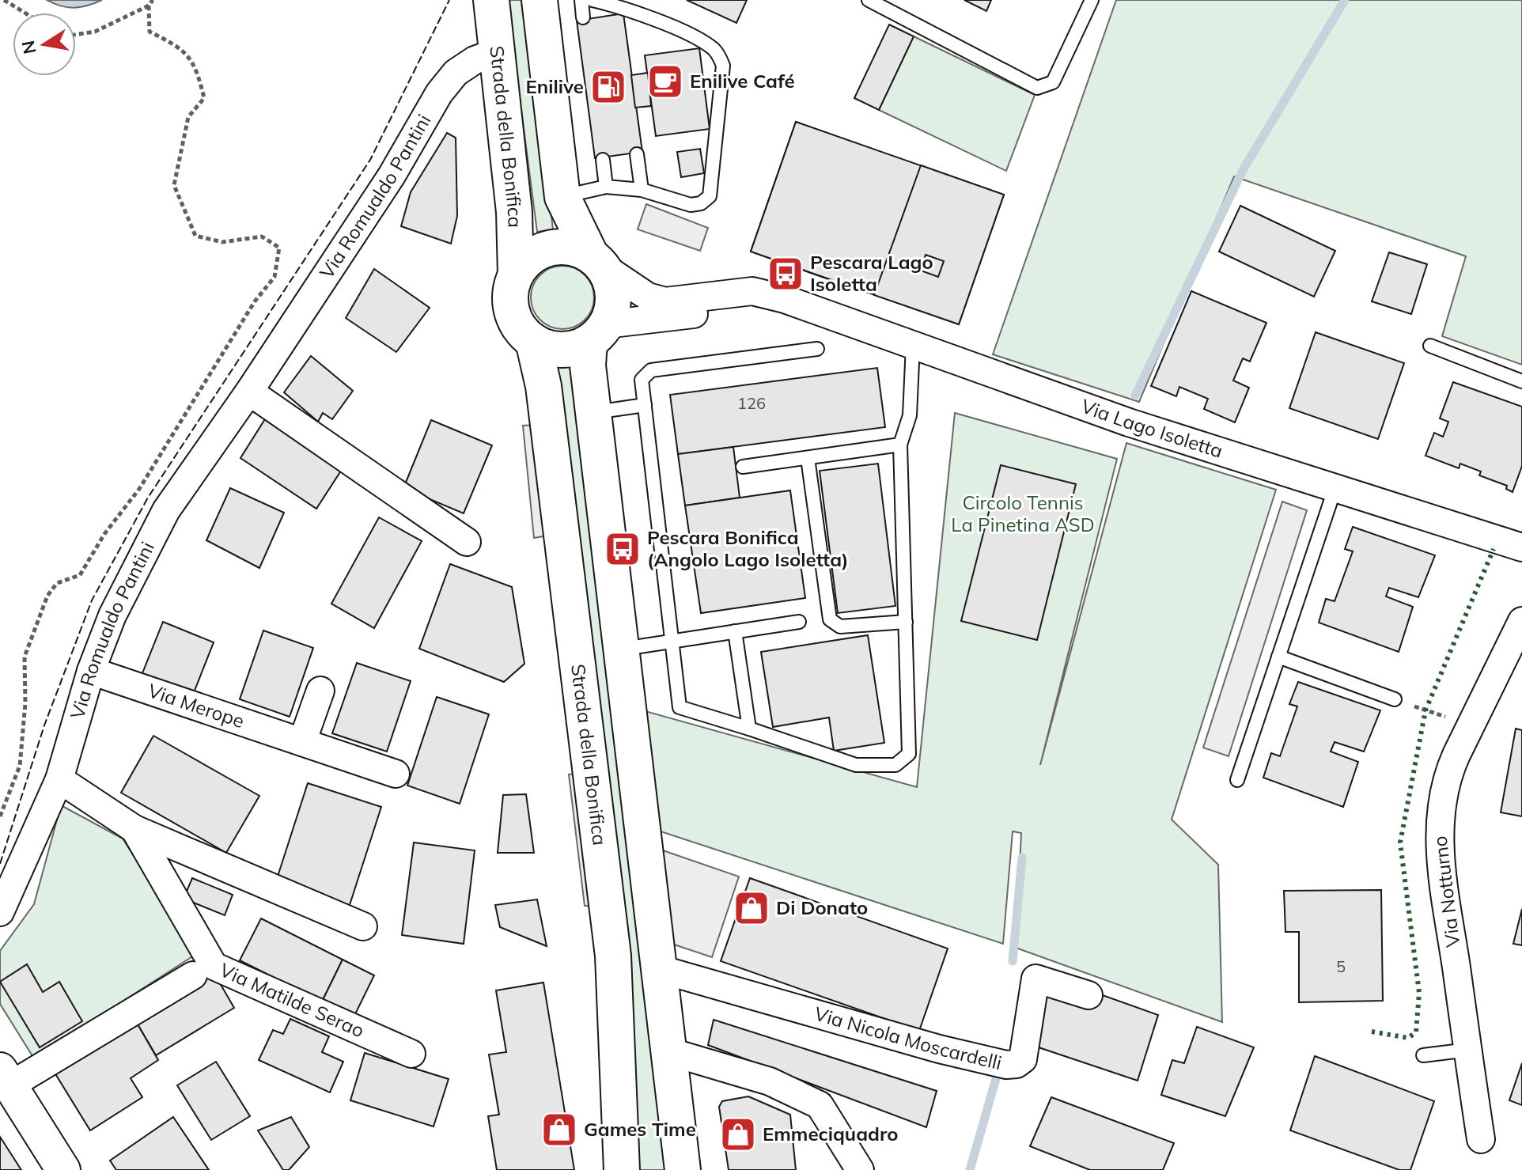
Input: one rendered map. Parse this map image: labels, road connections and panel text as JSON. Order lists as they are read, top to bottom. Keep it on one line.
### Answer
{"streets":{"main road":["Strada della Bonifica"],"street":["Via Romualdo Pantini","Via Lago Isoletta","Via Merope","Via Notturno","Via Matilde Serao","Via Nicola Moscardelli"]},"crossings":[["Strada della Bonifica","Via Romualdo Pantini"],["Strada della Bonifica","Via Lago Isoletta"],["Via Romualdo Pantini","Via Merope"],["Via Romualdo Pantini","Via Matilde Serao"]],"parks":["Circolo Tennis La Pinetina ASD"],"places":{"cafe":["Enilive Café"],"fuel station":["Enilive"],"bus stop":["Pescara Lago Isoletta","Pescara Bonifica (Angolo Lago Isoletta)"],"shop":["Di Donato","Games Time","Emmeciquadro"]},"house_numbers":["126","5"],"north":"left"}
